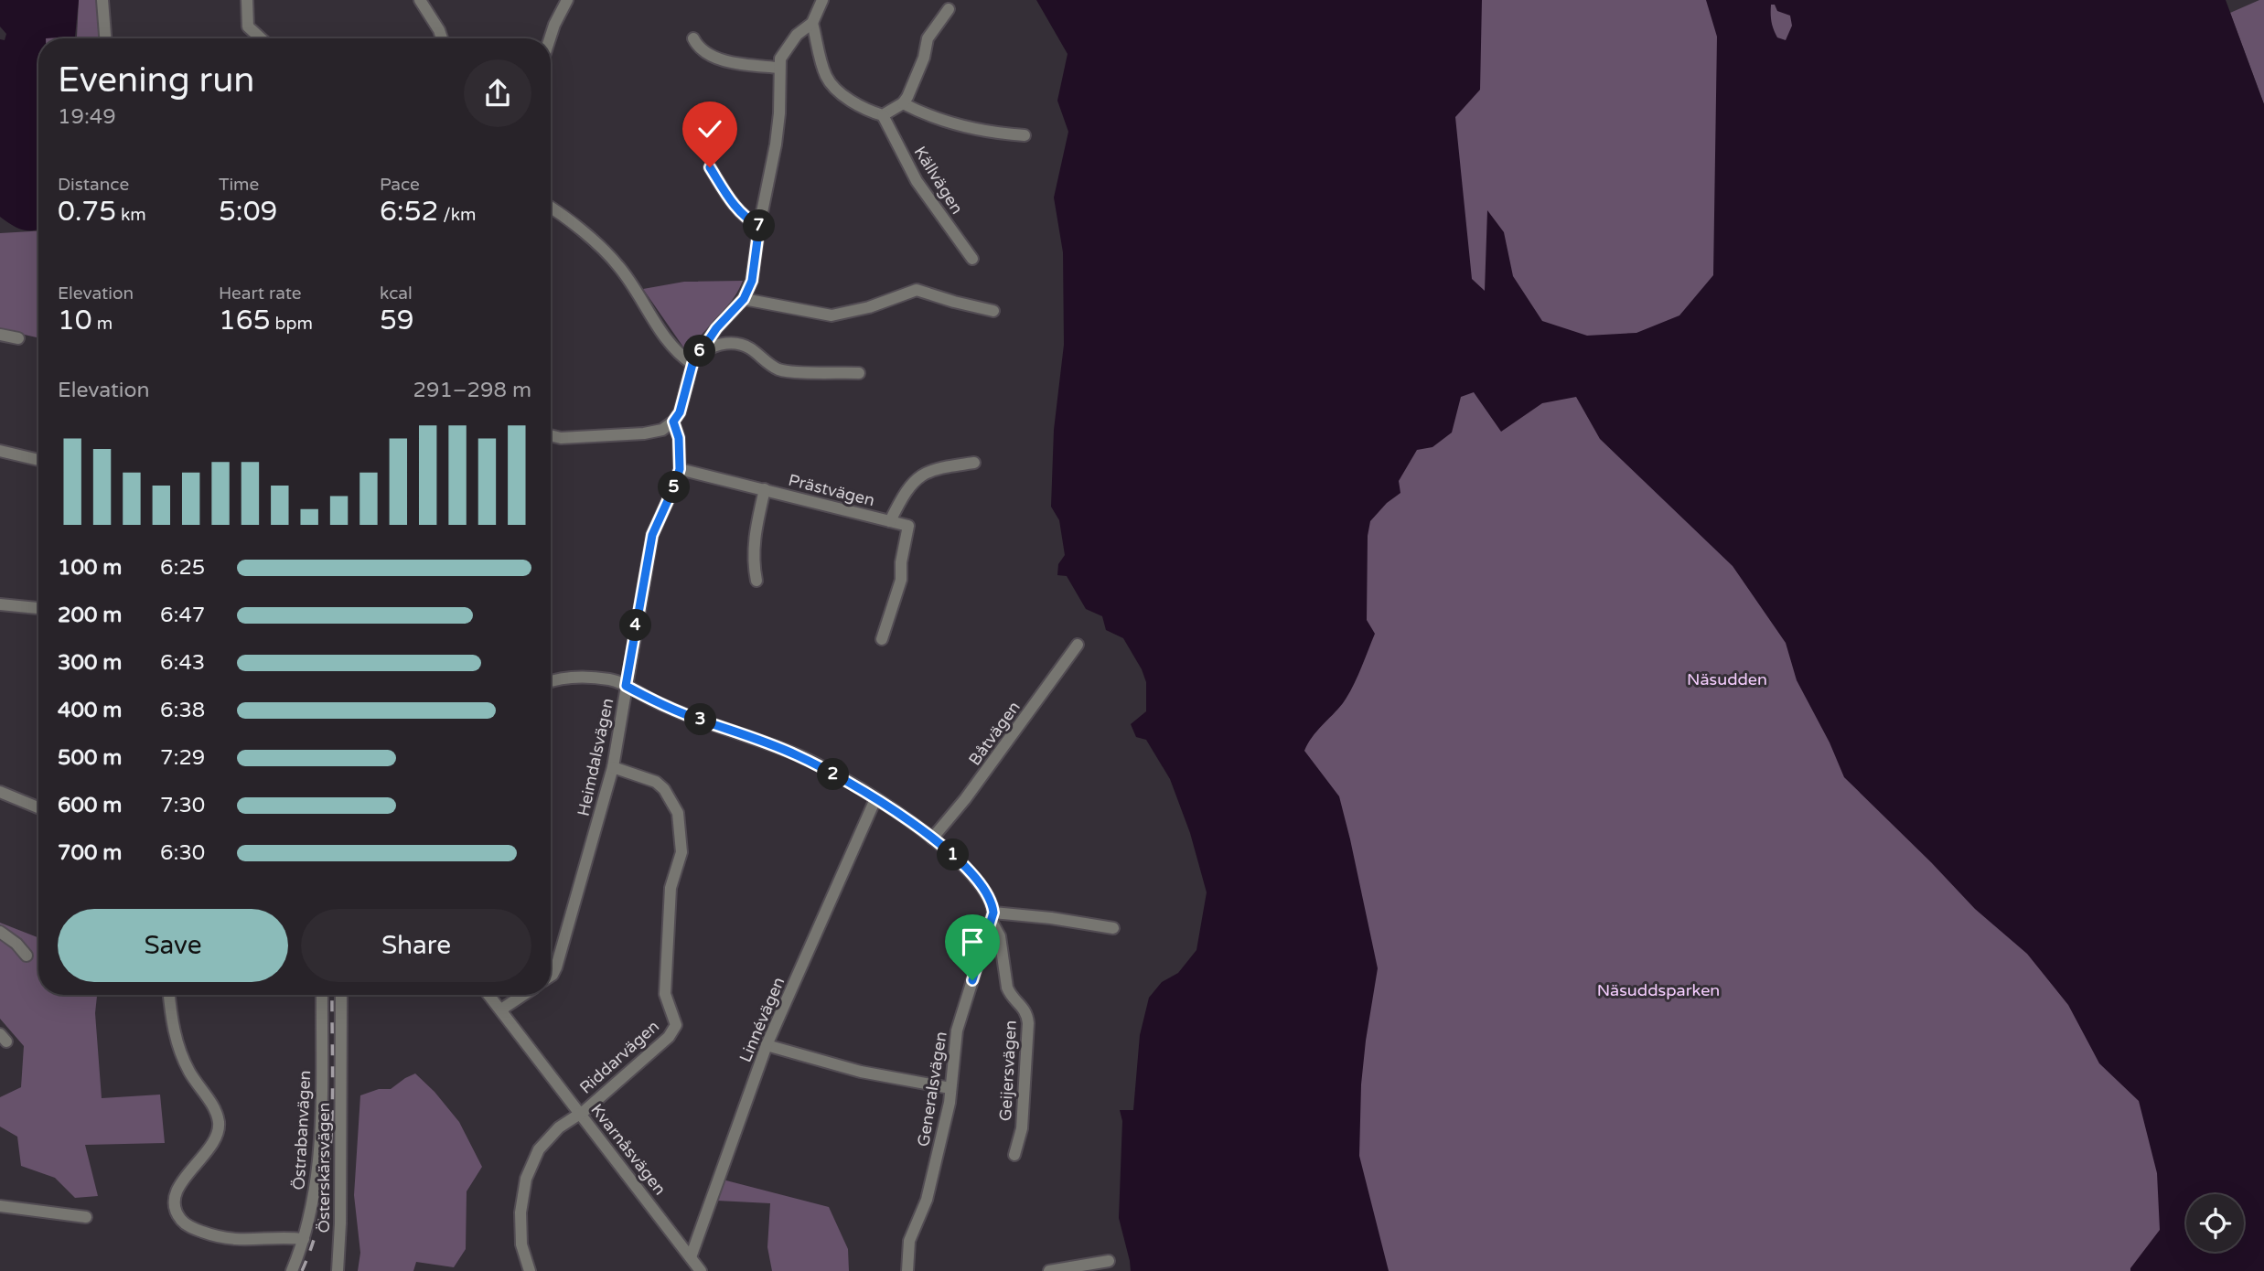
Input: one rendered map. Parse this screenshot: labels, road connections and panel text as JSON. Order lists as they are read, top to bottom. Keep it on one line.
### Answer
{"streets":{"street":["Källvägen","Prästvägen","Båtvägen","Heimdalsvägen","Linnévägen","Riddarvägen","Geijersvägen","Generalsvägen","Östrabanvägen","Kvarnåsvägen","Österskärsvägen"]},"crossings":[["Prästvägen","Heimdalsvägen"],["Heimdalsvägen","Riddarvägen"],["Linnévägen","Kvarnåsvägen"],["Riddarvägen","Kvarnåsvägen"],["Geijersvägen","Generalsvägen"]],"parks":["Näsudden","Näsuddsparken"],"page":{"heading":["Evening run","19:49"],"stats":[["Distance","0.75 km"],["Time","5:09"],["Pace","6:52 /km"],["Elevation","10 m"],["Heart rate","165 bpm"],["kcal","59"]],"pins":["7","6","5","4","3","2","1"],"chart":["Elevation","291–298 m"],"list":[{"name":"100 m","note":"6:25"},{"name":"200 m","note":"6:47"},{"name":"300 m","note":"6:43"},{"name":"400 m","note":"6:38"},{"name":"500 m","note":"7:29"},{"name":"600 m","note":"7:30"},{"name":"700 m","note":"6:30"}],"buttons":["Save","Share"]}}
